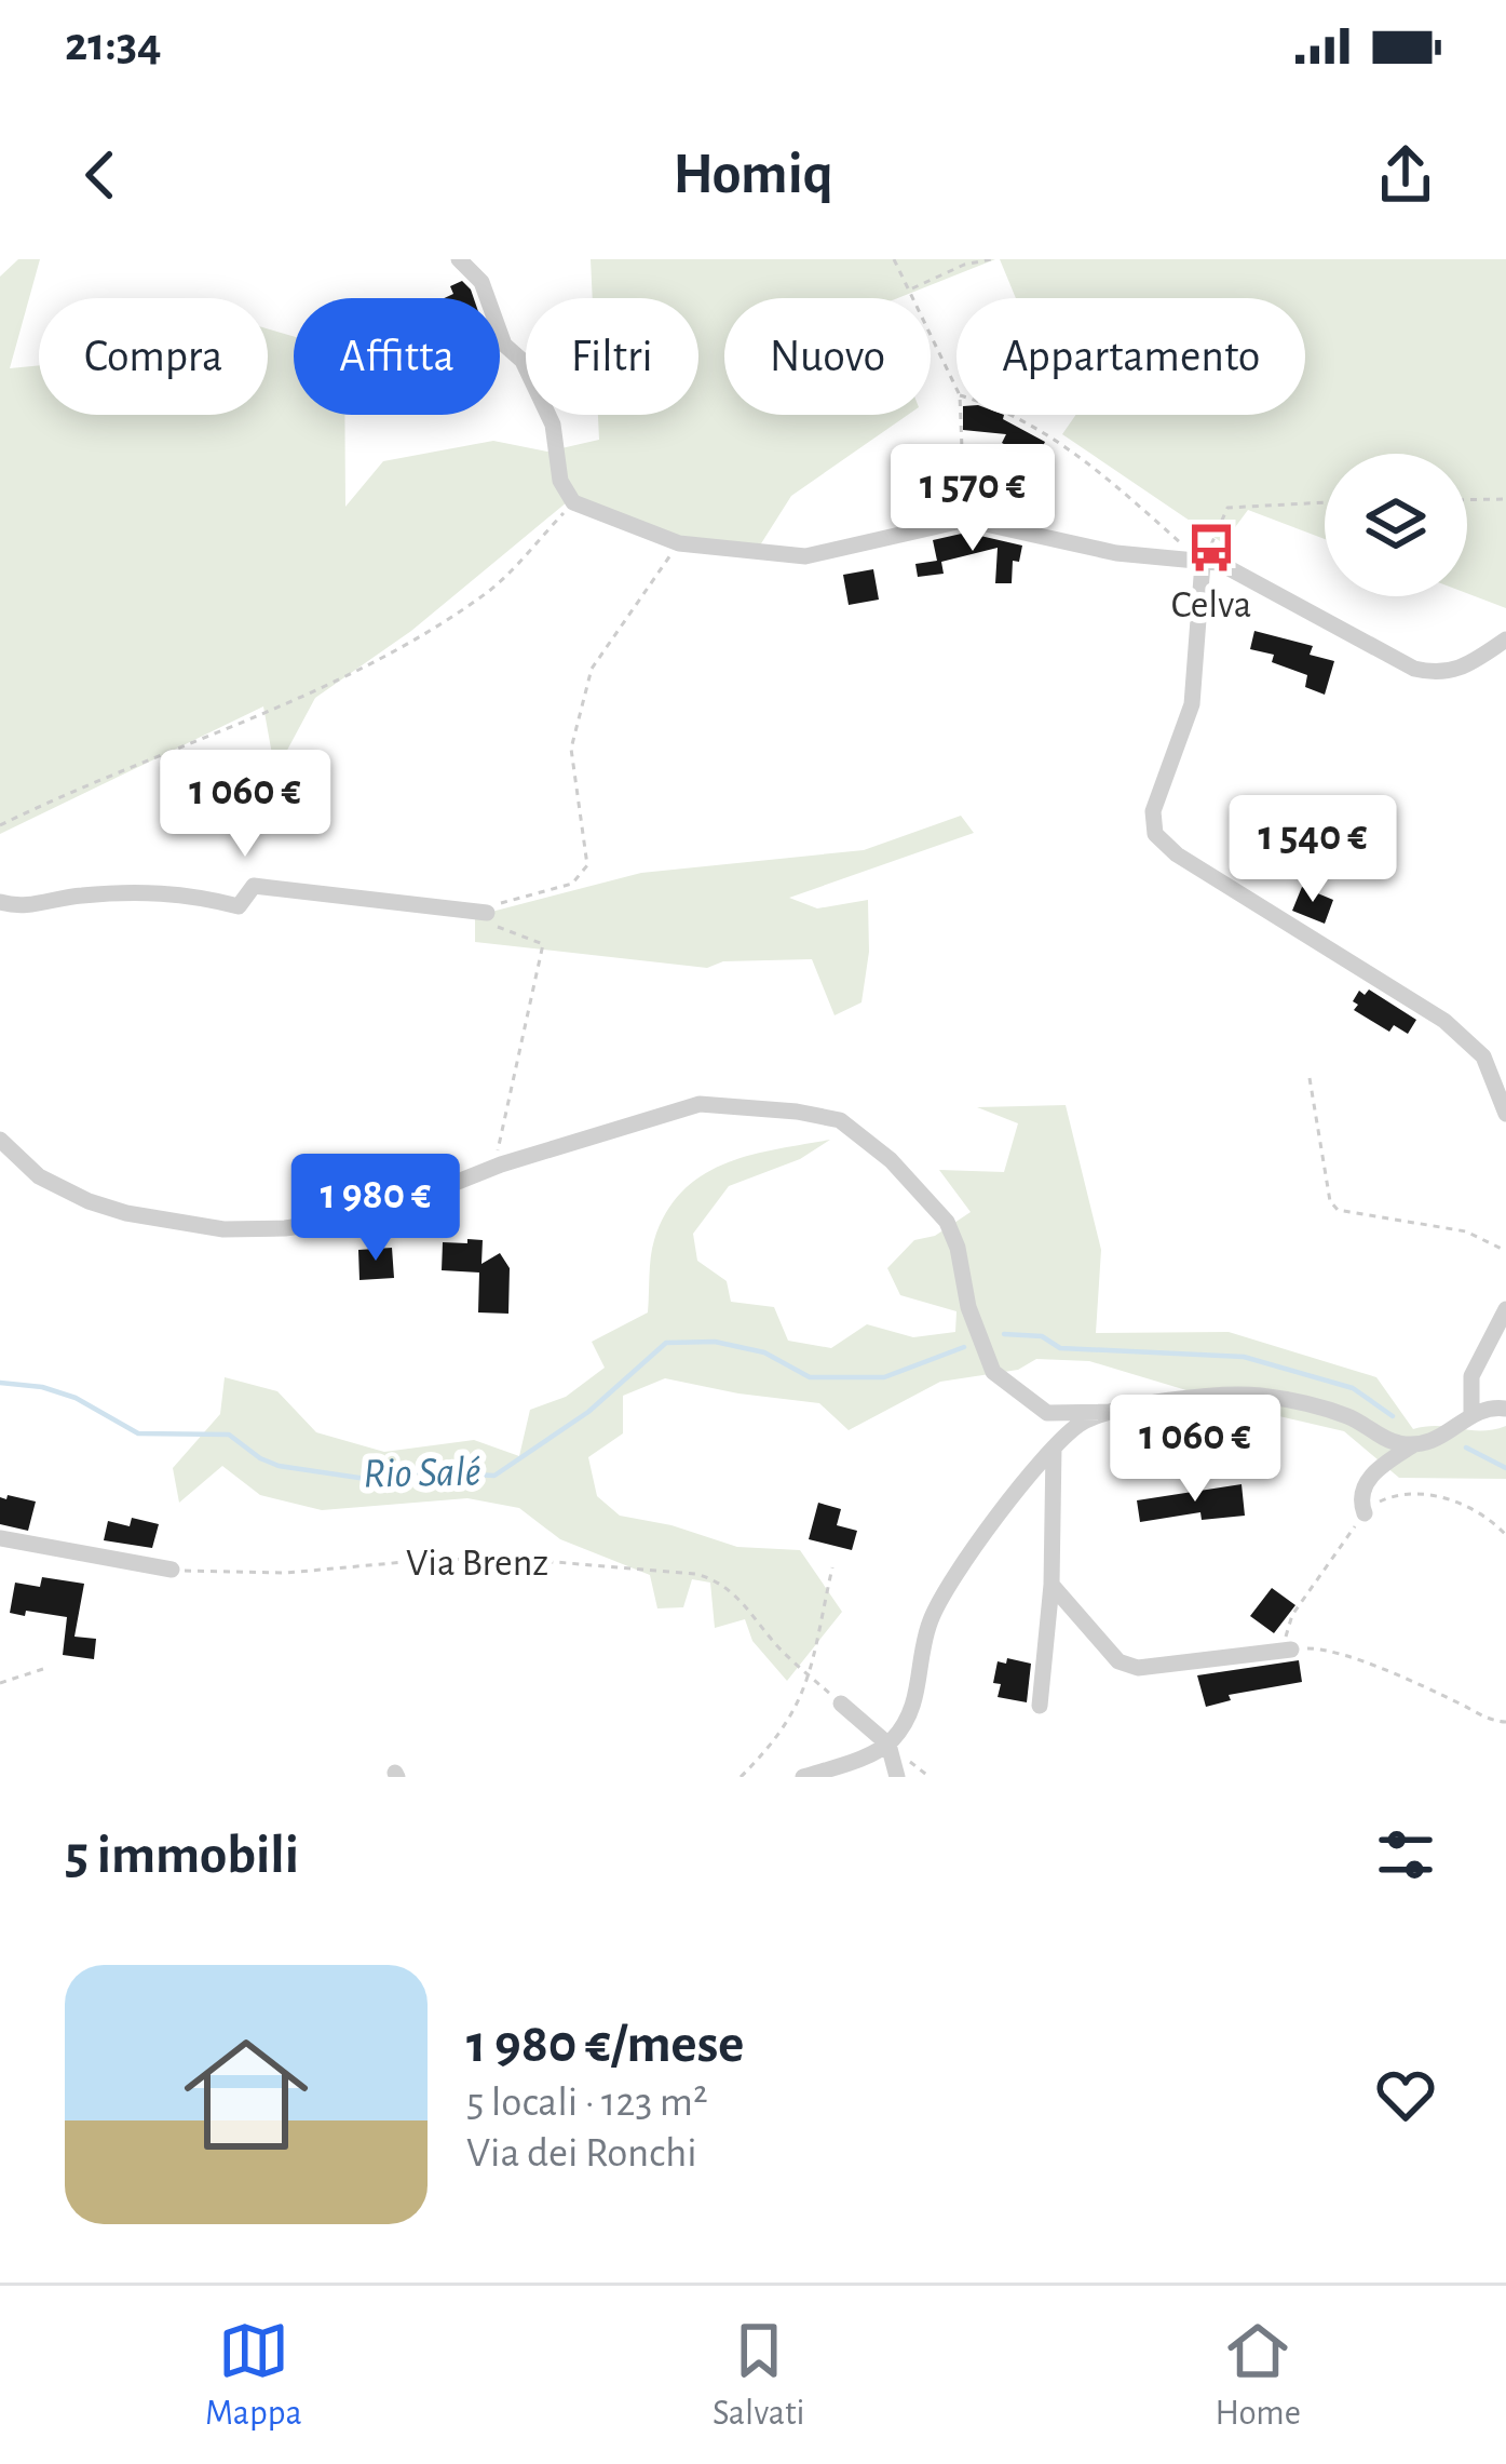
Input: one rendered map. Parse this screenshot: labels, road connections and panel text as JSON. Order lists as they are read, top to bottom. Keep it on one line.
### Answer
{"streets":{"path":["Via Brenz"]},"water":["Rio Salé"],"places":{"bus stop":["Celva"]},"page":{"status":"21:34","header":"Homiq","chip":["Compra","Affitta","Filtri","Nuovo","Appartamento"],"price":["1 570 €","1 060 €","1 540 €","1 980 €","1 060 €"],"heading":"5 immobili","list":[{"name":"1 980 €/mese","note":"5 locali · 123 m² · Via dei Ronchi"}],"tabs":["Mappa","Salvati","Home"]}}
